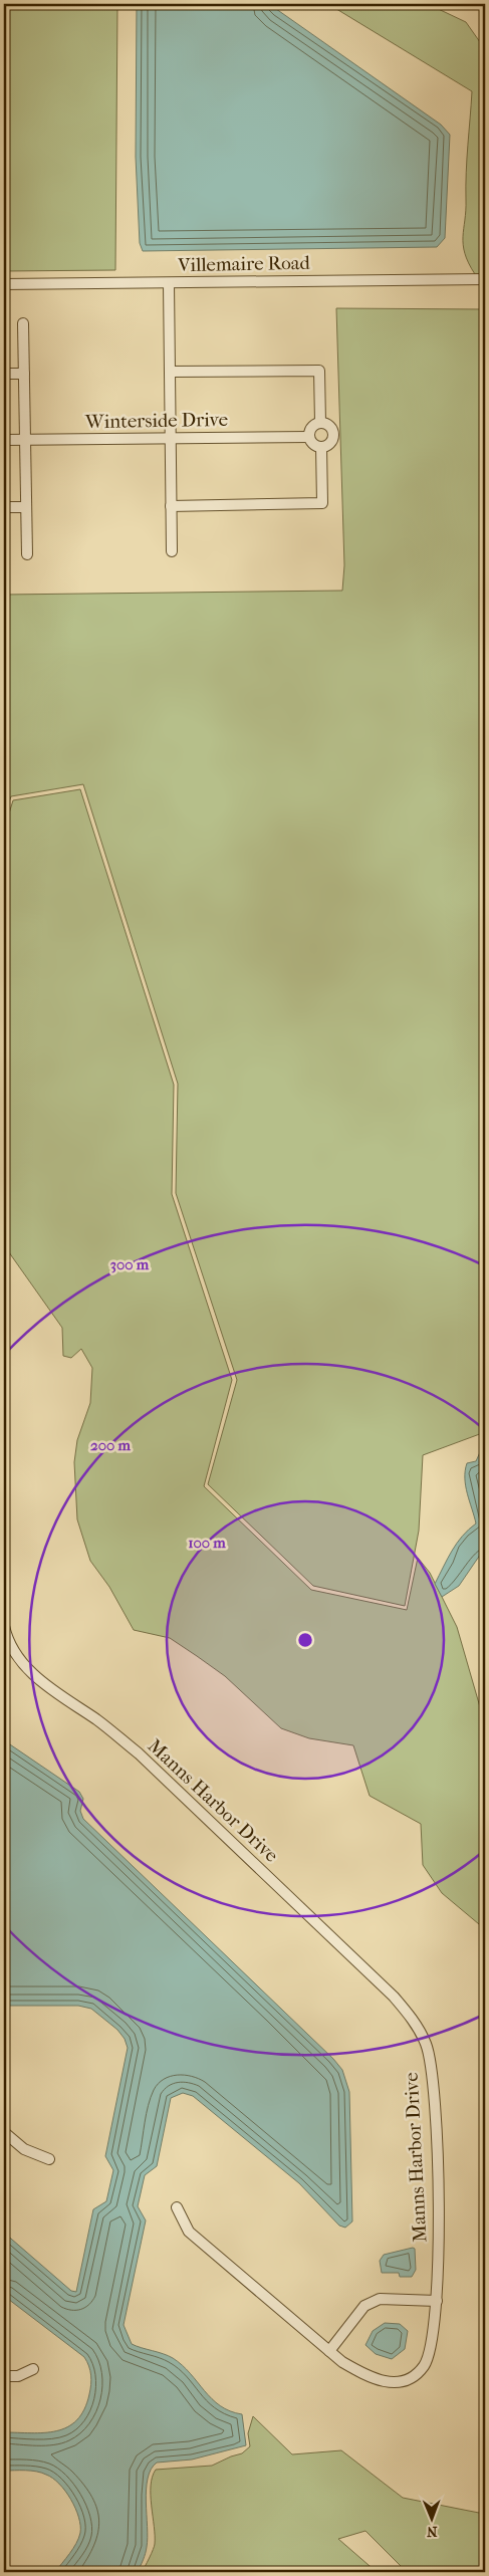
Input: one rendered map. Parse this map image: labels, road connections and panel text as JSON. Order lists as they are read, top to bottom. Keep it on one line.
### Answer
{"streets":{"street":["Villemaire Road","Winterside Drive","Manns Harbor Drive"]},"north":"bottom","rings":["300 m","200 m","100 m"]}
